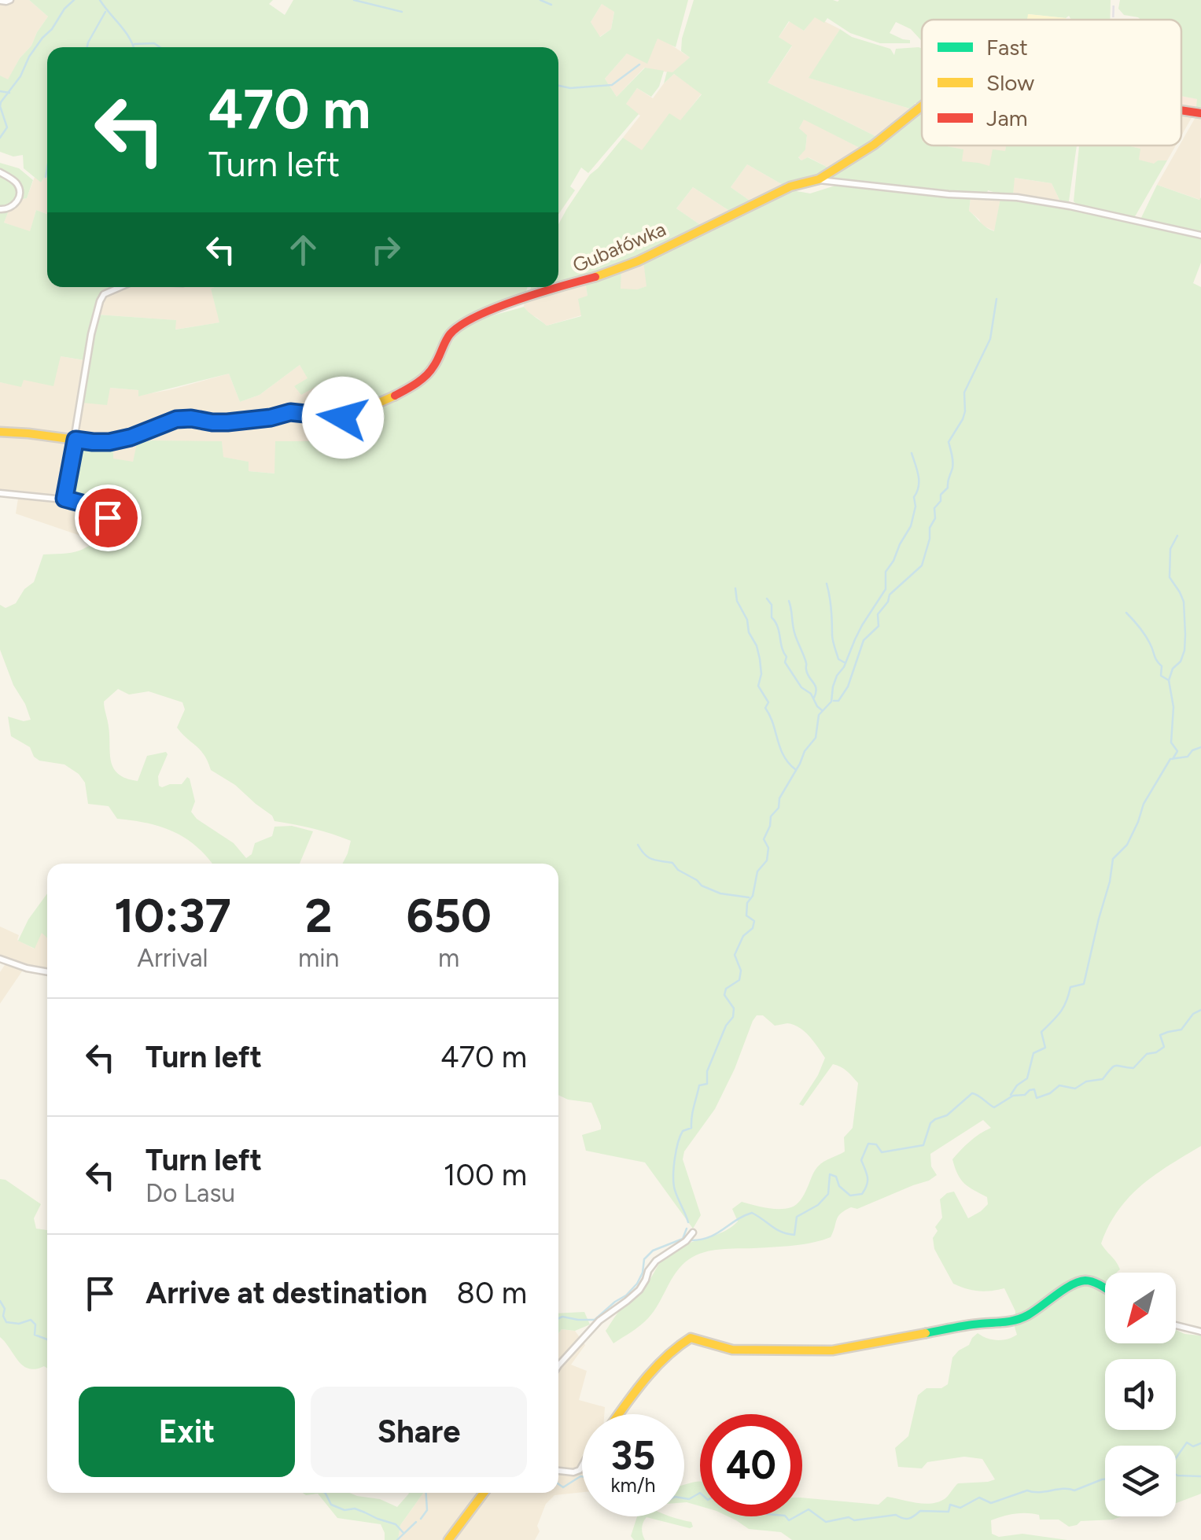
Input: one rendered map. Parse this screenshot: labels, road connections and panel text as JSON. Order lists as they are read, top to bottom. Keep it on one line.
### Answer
{"streets":{"street":["Gubałówka"]},"legend":["Fast","Slow","Jam"],"north":"bottom left","page":{"turn":["470 m","Turn left"],"eta":["10:37","Arrival","2","min","650","m"],"list":[{"name":"Turn left","value":"470 m"},{"name":"Turn left","note":"Do Lasu","value":"100 m"},{"name":"Arrive at destination","value":"80 m"}],"buttons":["Exit","Share"],"speed":"35 km/h","limit":"40"}}
